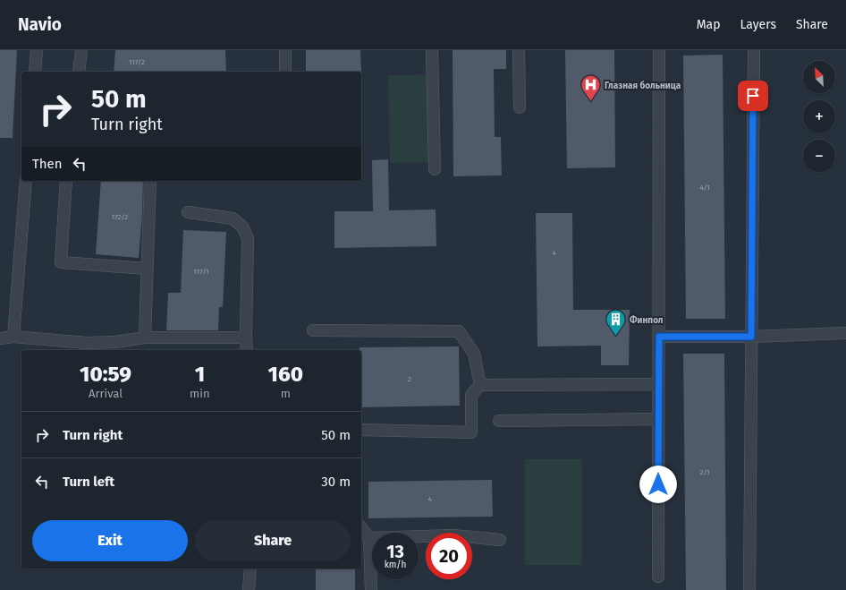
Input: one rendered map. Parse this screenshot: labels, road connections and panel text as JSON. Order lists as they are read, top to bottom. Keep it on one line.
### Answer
{"places":{"hospital":["Глазная больница"],"building":["Финпол"]},"house_numbers":["117/2","4/1","172/2","4","117/1","2","2/1","4"],"north":"top left","page":{"header":"Navio","nav":["Map","Layers","Share"],"map_buttons":["+","−"],"turn":["50 m","Turn right"],"then":"Then","eta":["10:59","Arrival","1","min","160","m"],"list":[{"name":"Turn right","value":"50 m"},{"name":"Turn left","value":"30 m"}],"buttons":["Exit","Share"],"speed":"13 km/h","limit":"20"}}
